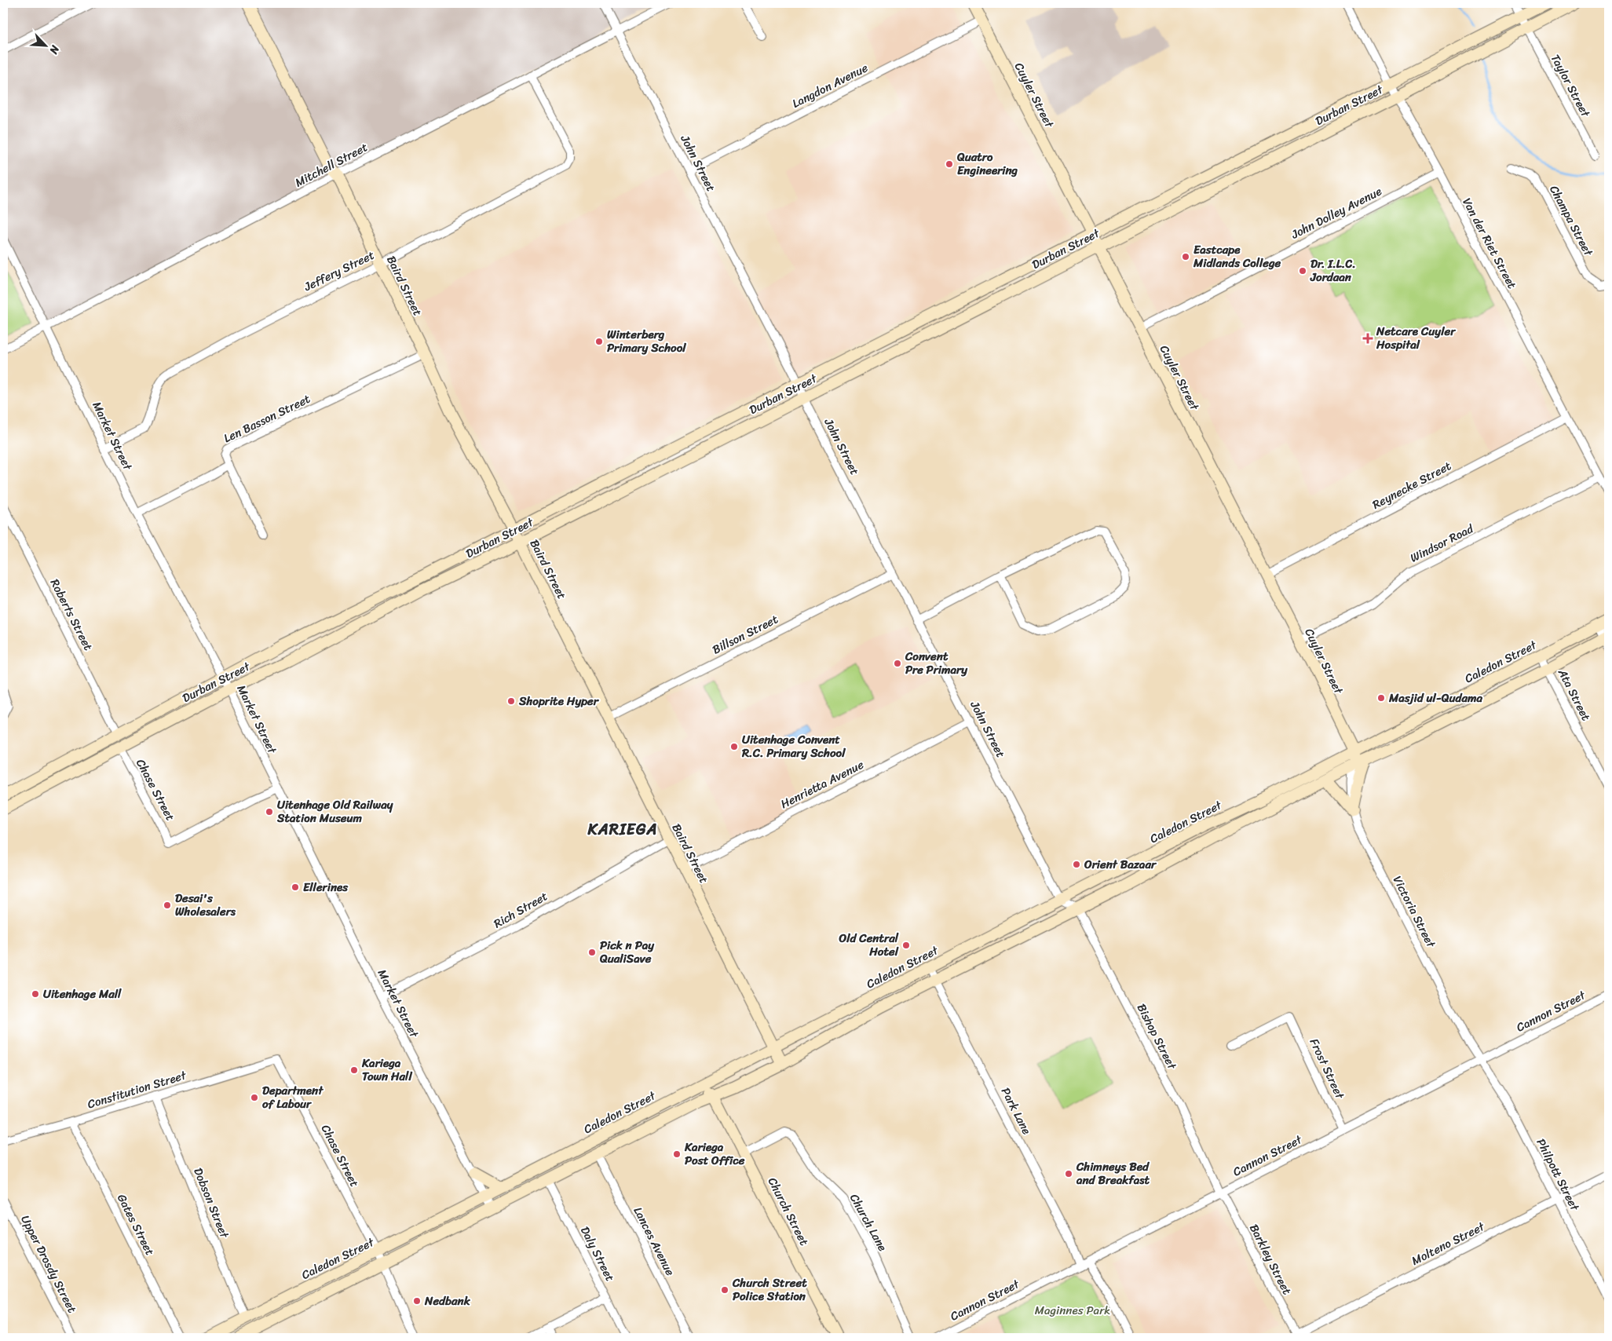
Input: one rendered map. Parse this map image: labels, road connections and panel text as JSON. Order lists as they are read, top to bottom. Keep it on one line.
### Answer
{"streets":{"street":["Langdon Avenue","Taylor Street","Cuyler Street","Durban Street","John Street","Mitchell Street","John Dolley Avenue","Champa Street","Van der Riet Street","Jeffery Street","Baird Street","Len Basson Street","Market Street","Reynecke Street","Windsor Road","Roberts Street","Billson Street","Caledon Street","Ata Street","Henrietta Avenue","Chase Street","Rich Street","Victoria Street","Cannon Street","Bishop Street","Frost Street","Constitution Street","Park Lane","Philpott Street","Dobson Street","Church Street","Church Lane","Gates Street","Lances Avenue","Molteno Street","Daly Street","Barkley Street","Upper Drosdy Street"]},"crossings":[["Langdon Avenue","Cuyler Street"],["Langdon Avenue","John Street"],["Taylor Street","Durban Street"],["Cuyler Street","Durban Street"],["Cuyler Street","John Dolley Avenue"],["Cuyler Street","Reynecke Street"],["Cuyler Street","Windsor Road"],["Cuyler Street","Caledon Street"],["Durban Street","John Street"],["Durban Street","Van der Riet Street"],["Durban Street","Baird Street"],["Durban Street","Market Street"],["Durban Street","Roberts Street"],["Durban Street","Chase Street"],["John Street","Mitchell Street"],["John Street","Billson Street"],["John Street","Caledon Street"],["John Street","Henrietta Avenue"],["Mitchell Street","Jeffery Street"],["Mitchell Street","Baird Street"],["Mitchell Street","Market Street"],["John Dolley Avenue","Van der Riet Street"],["Van der Riet Street","Reynecke Street"],["Van der Riet Street","Windsor Road"],["Jeffery Street","Baird Street"],["Jeffery Street","Market Street"],["Baird Street","Len Basson Street"],["Baird Street","Billson Street"],["Baird Street","Caledon Street"],["Baird Street","Henrietta Avenue"],["Baird Street","Rich Street"],["Market Street","Caledon Street"],["Market Street","Chase Street"],["Market Street","Rich Street"],["Caledon Street","Ata Street"],["Caledon Street","Chase Street"],["Caledon Street","Victoria Street"],["Caledon Street","Bishop Street"],["Caledon Street","Park Lane"],["Caledon Street","Dobson Street"],["Caledon Street","Church Street"],["Caledon Street","Lances Avenue"],["Caledon Street","Daly Street"],["Chase Street","Constitution Street"],["Victoria Street","Cannon Street"],["Victoria Street","Philpott Street"],["Cannon Street","Bishop Street"],["Cannon Street","Frost Street"],["Cannon Street","Park Lane"],["Cannon Street","Philpott Street"],["Cannon Street","Barkley Street"],["Bishop Street","Barkley Street"],["Constitution Street","Dobson Street"],["Constitution Street","Gates Street"],["Philpott Street","Molteno Street"],["Church Street","Church Lane"],["Molteno Street","Barkley Street"]],"districts":["KARIEGA"],"parks":["Maginnes Park"],"places":{"other":["Quatro Engineering","Eastcape Midlands College","Dr. I.L.C. Jordaan","Winterberg Primary School","Convent Pre Primary","Masjid ul-Qudama","Shoprite Hyper","Uitenhage Convent R.C. Primary School","Uitenhage Old Railway Station Museum","Orient Bazaar","Ellerines","Desai's Wholesalers","Old Central Hotel","Pick n Pay QualiSave","Uitenhage Mall","Kariega Town Hall","Department of Labour","Kariega Post Office","Chimneys Bed and Breakfast","Church Street Police Station","Nedbank"],"health":["Netcare Cuyler Hospital"]},"north":"bottom right"}
